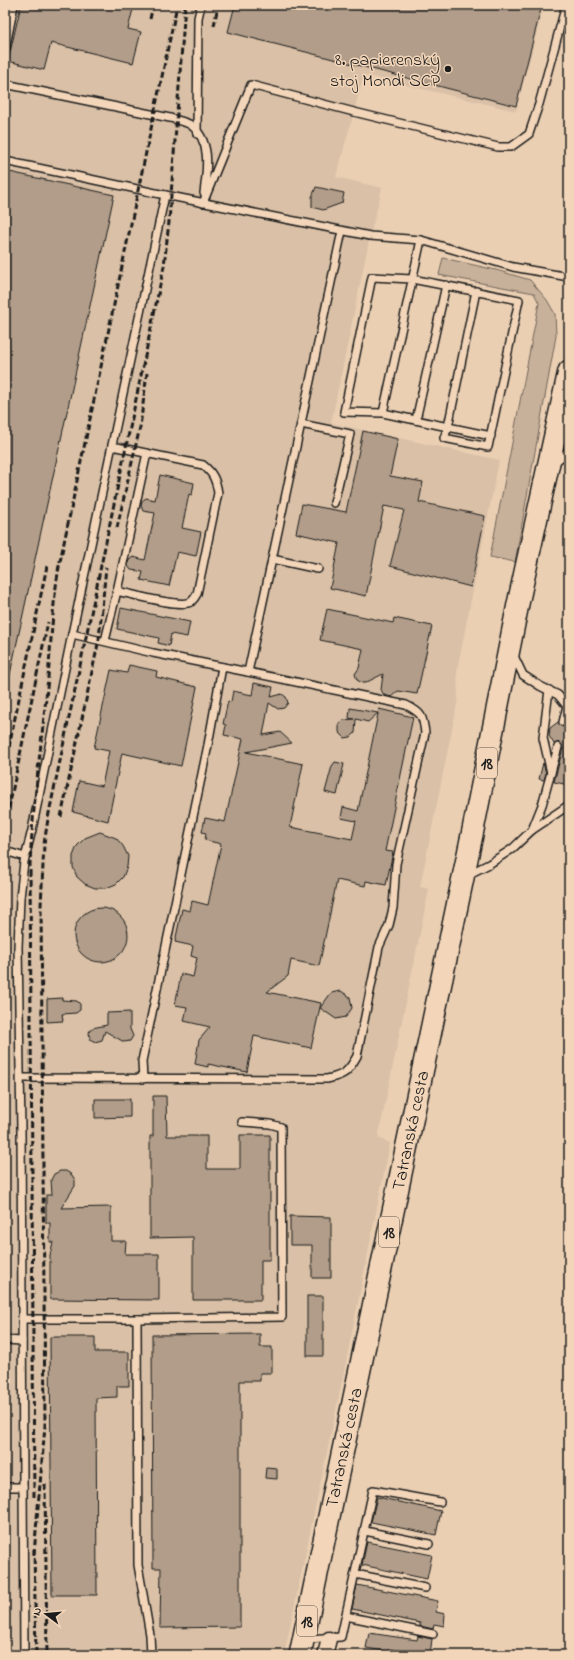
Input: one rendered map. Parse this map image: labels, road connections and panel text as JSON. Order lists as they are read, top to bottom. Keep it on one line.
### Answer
{"streets":{"main road":["18","Tatranská cesta"]},"crossings":[["18","Tatranská cesta"]],"places":["8. papierenský stoj Mondi SCP"],"north":"left"}
